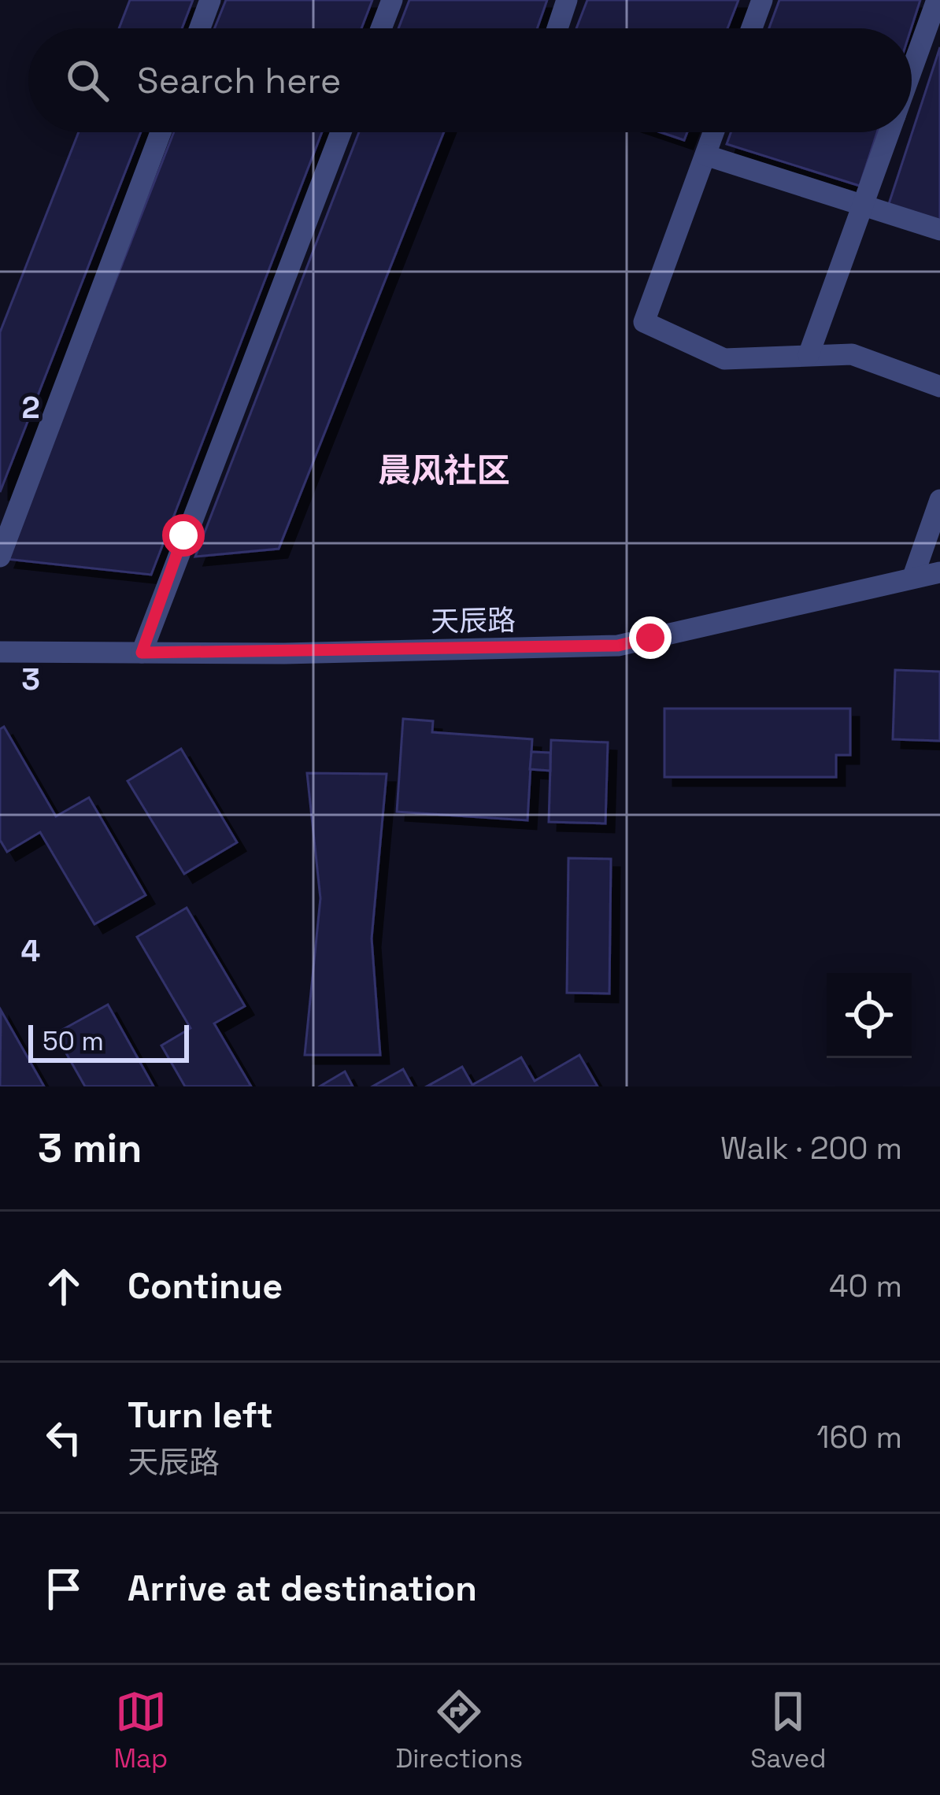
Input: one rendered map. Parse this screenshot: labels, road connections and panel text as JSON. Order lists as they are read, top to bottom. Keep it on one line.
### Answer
{"streets":{"street":["天辰路"]},"districts":["晨风社区"],"scale_bar":"50 m","page":{"search":"Search here","scale":"50 m","heading":["3 min","Walk · 200 m"],"list":[["Continue","40 m"],["Turn left","天辰路","160 m"],"Arrive at destination"],"nav":["Map","Directions","Saved"]},"grid":{"rows":["2","3","4"]}}
